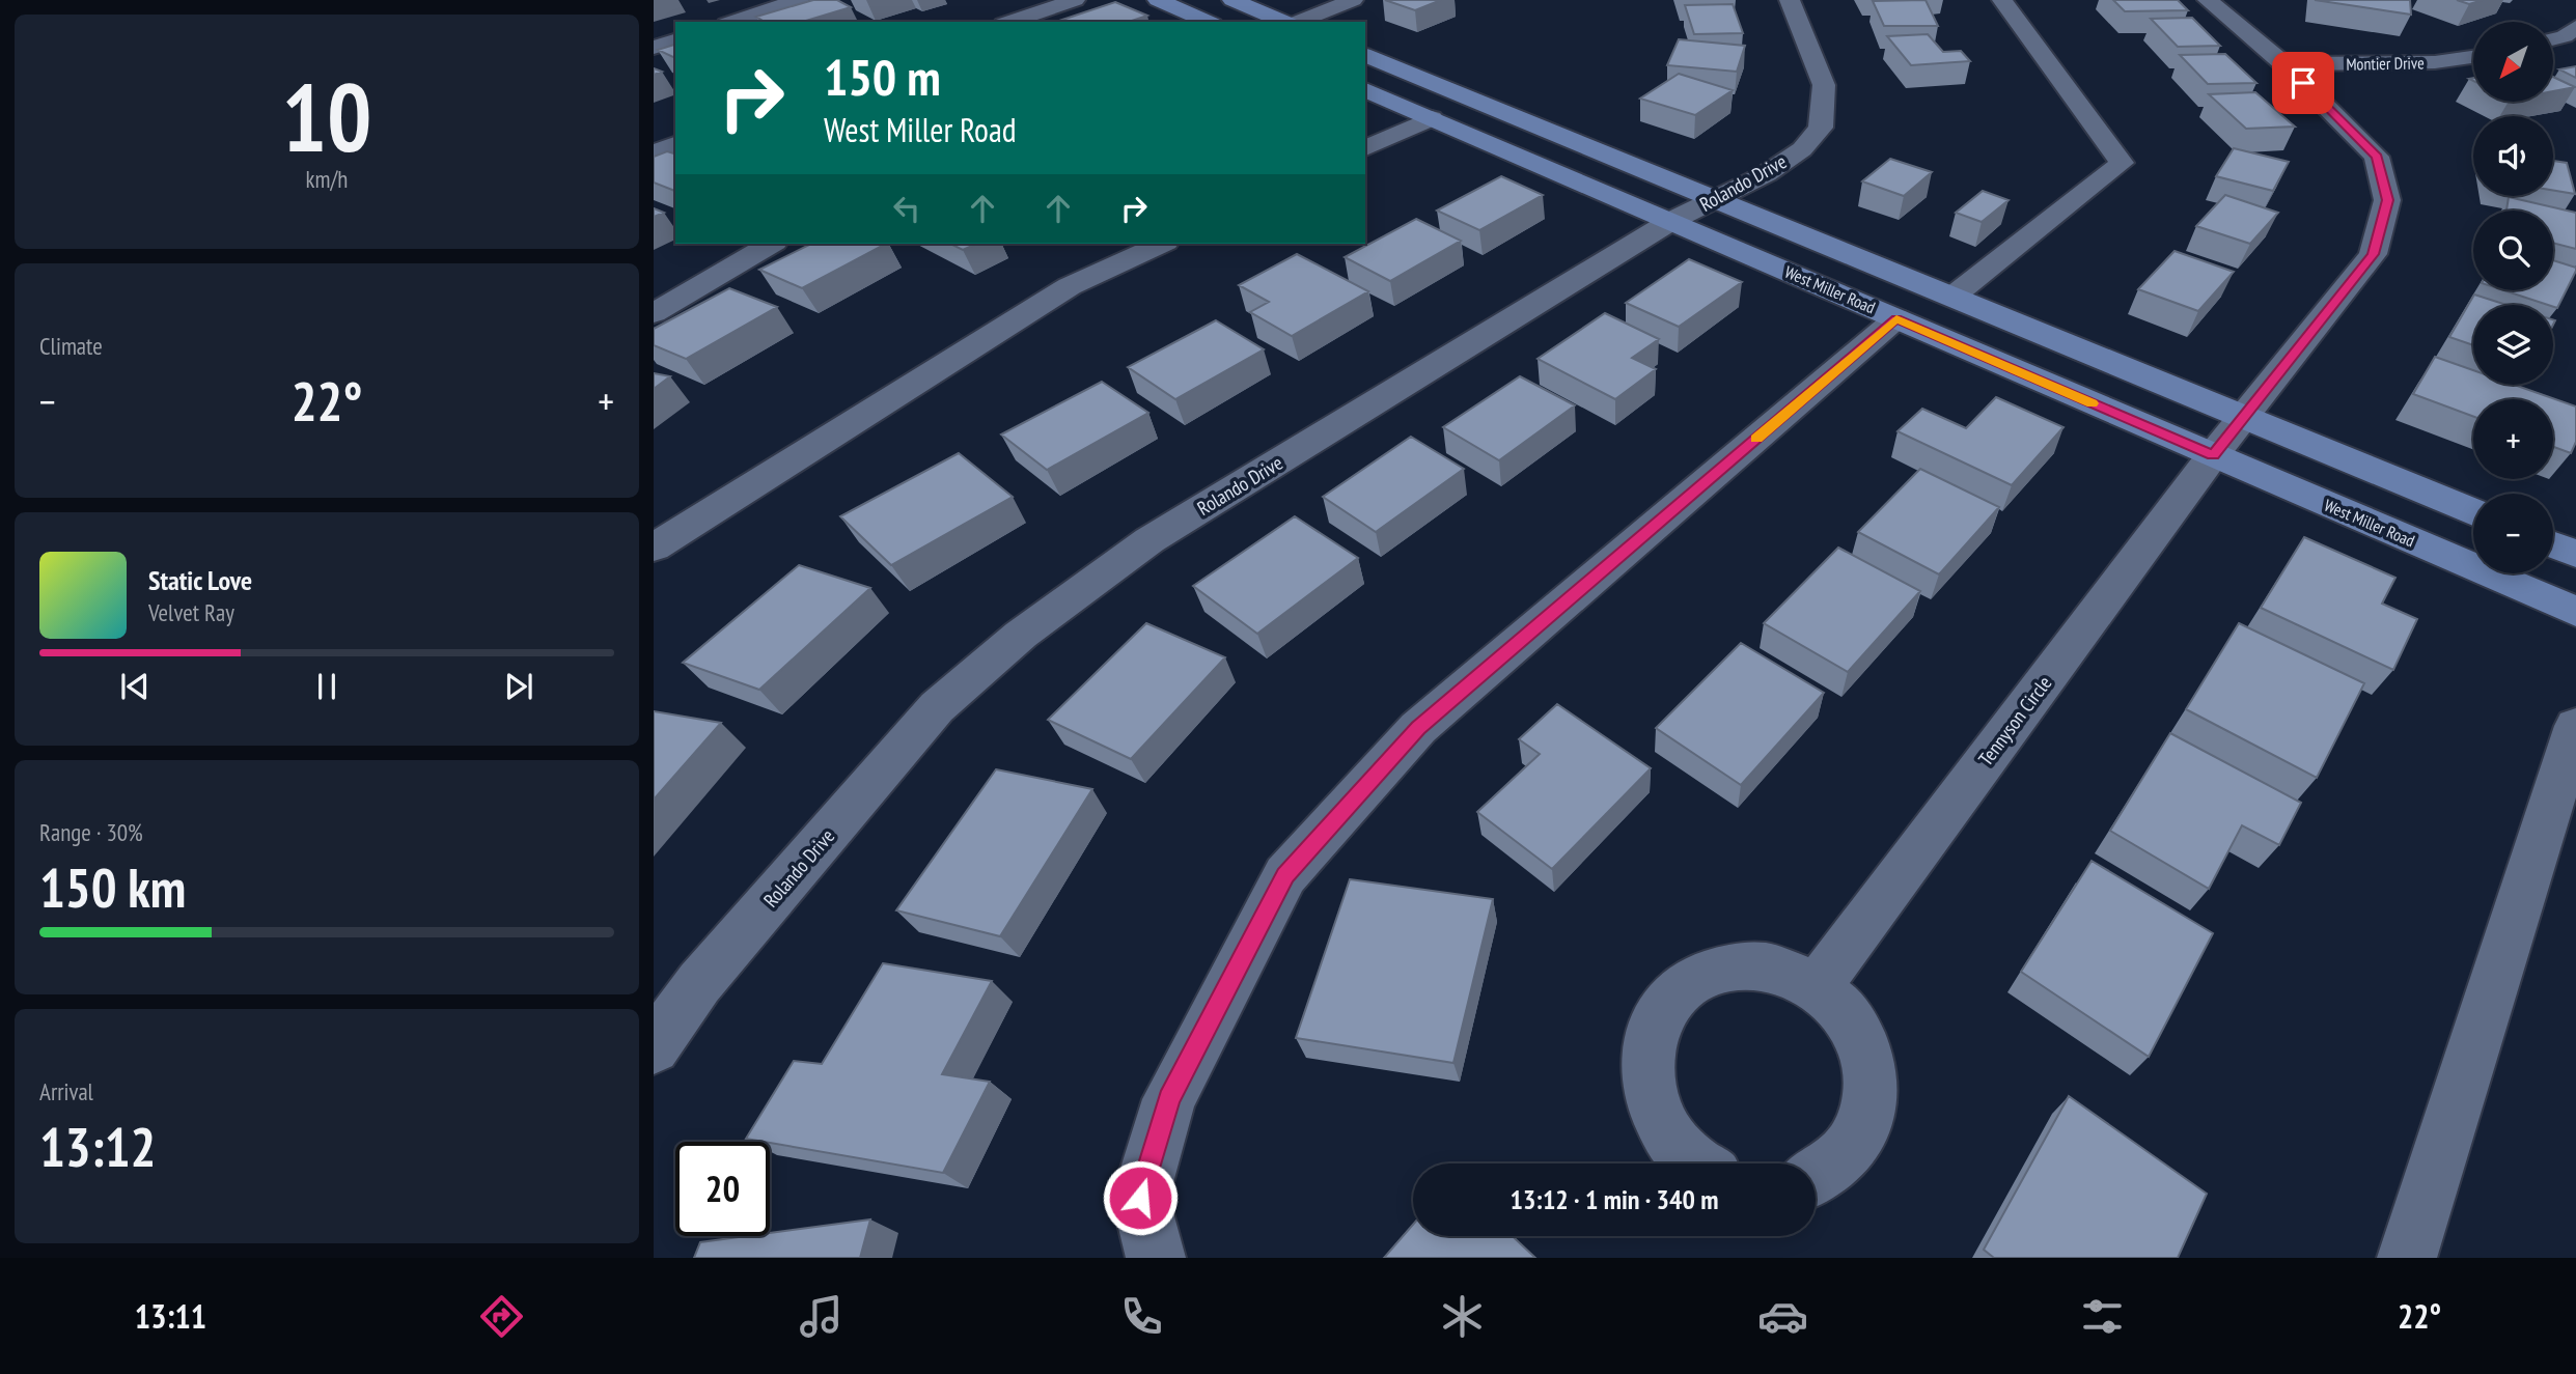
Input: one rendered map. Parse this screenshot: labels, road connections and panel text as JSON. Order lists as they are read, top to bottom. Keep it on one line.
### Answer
{"streets":{"main road":["West Miller Road"],"street":["Montier Drive","Rolando Drive","Tennyson Circle"]},"crossings":[["Montier Drive","Tennyson Circle"],["Rolando Drive","West Miller Road"],["West Miller Road","Tennyson Circle"]],"north":"bottom left","page":{"tile":[["10","km/h"],"Climate",["Range · 30%","150 km"],["Arrival","13:12"]],"map_buttons":["+","−"],"turn":["150 m","West Miller Road"],"heat":["−","22°","+"],"song":["Static Love","Velvet Ray"],"limit":"20","trip":"13:12 · 1 min · 340 m","tabs":["13:11","22°"]}}
